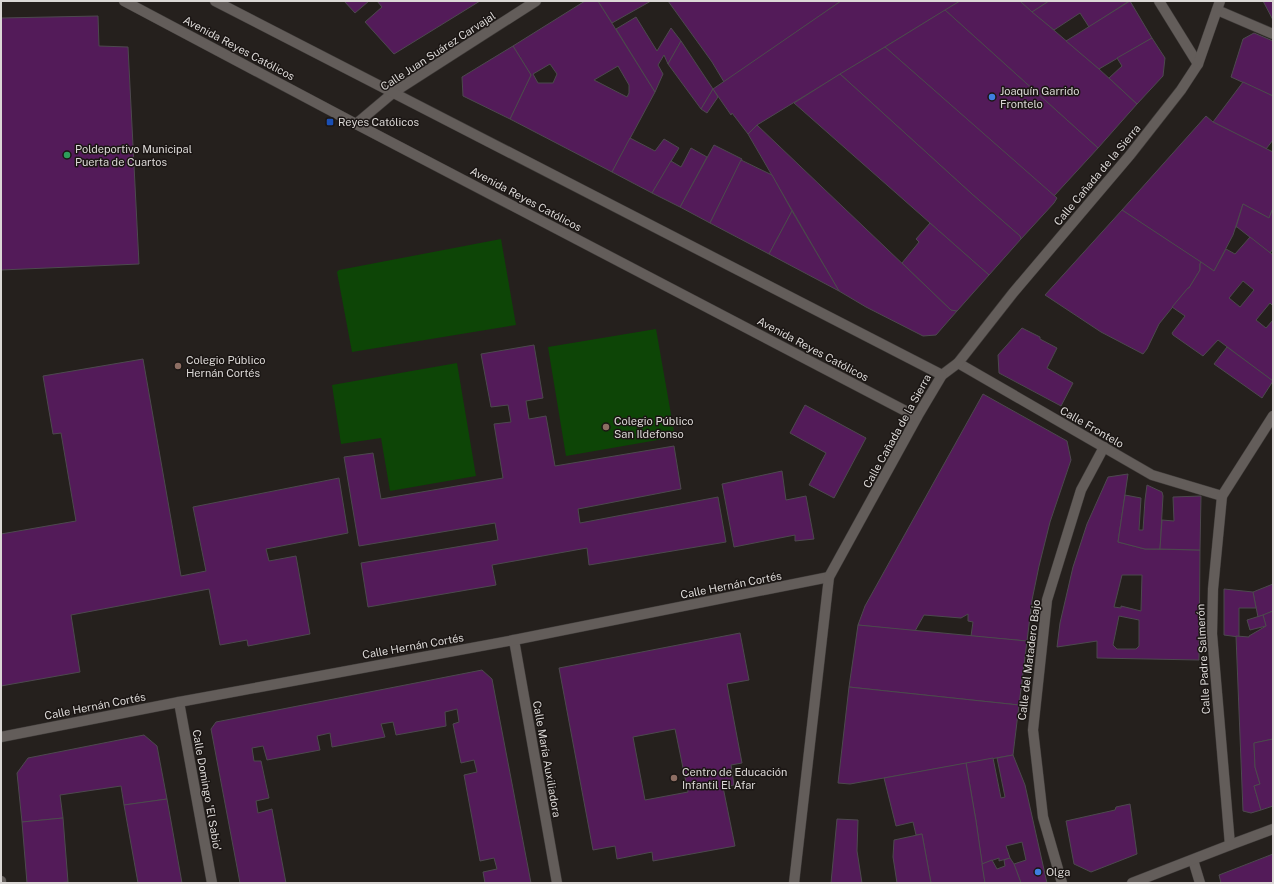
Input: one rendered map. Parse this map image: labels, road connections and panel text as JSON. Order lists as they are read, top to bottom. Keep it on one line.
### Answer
{"streets":{"street":["Avenida Reyes Católicos","Calle Juan Suárez Carvajal","Calle Cañada de la Sierra","Calle Frontelo","Calle Hernán Cortés","Calle Padre Salmerón","Calle del Matadero Bajo","Calle María Auxiliadora","Calle Domingo 'El Sabio'"]},"crossings":[["Avenida Reyes Católicos","Calle Juan Suárez Carvajal"],["Avenida Reyes Católicos","Calle Cañada de la Sierra"],["Calle Cañada de la Sierra","Calle Frontelo"],["Calle Cañada de la Sierra","Calle Hernán Cortés"],["Calle Frontelo","Calle Padre Salmerón"],["Calle Frontelo","Calle del Matadero Bajo"],["Calle Hernán Cortés","Calle María Auxiliadora"],["Calle Hernán Cortés","Calle Domingo 'El Sabio'"]],"places":{"other":["Joaquín Garrido Frontelo","Poldeportivo Municipal Puerta de Cuartos","Colegio Público Hernán Cortés","Colegio Público San Ildefonso","Centro de Educación Infantil El Afar","Olga"],"transit":["Reyes Católicos"]}}
